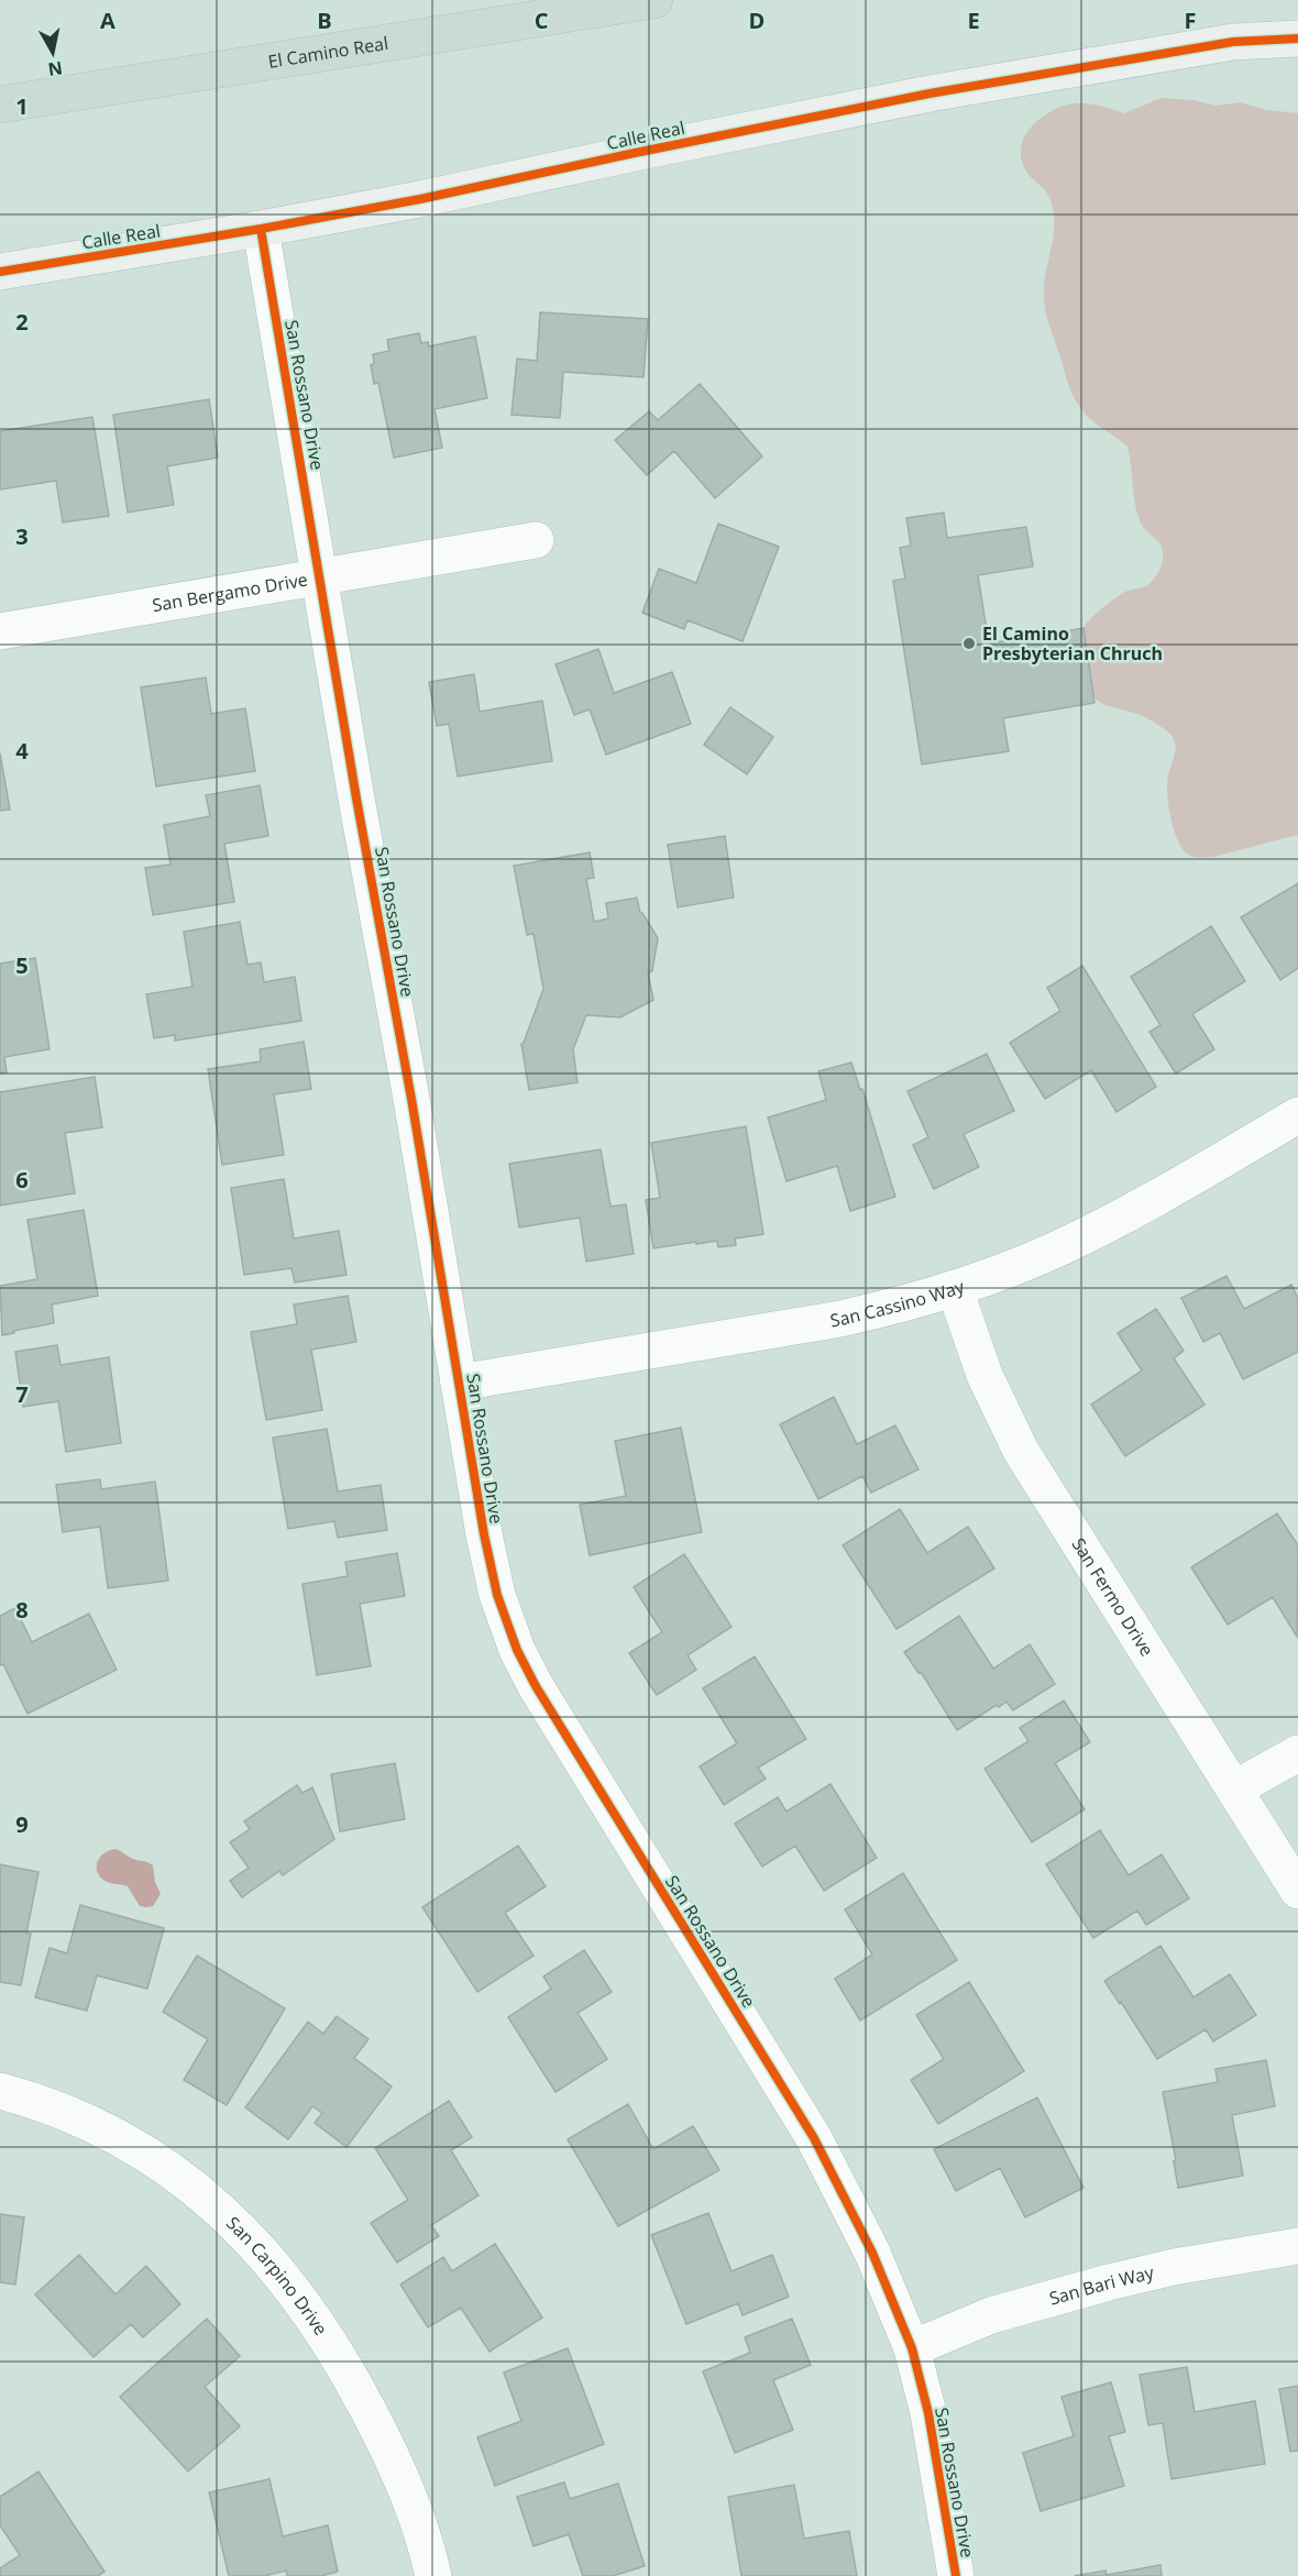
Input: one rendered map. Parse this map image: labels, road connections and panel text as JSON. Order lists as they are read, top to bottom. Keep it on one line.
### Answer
{"streets":{"highway":["El Camino Real"],"street":["Calle Real","San Rossano Drive","San Bergamo Drive","San Cassino Way","San Fermo Drive","San Carpino Drive","San Bari Way"]},"crossings":[["Calle Real","San Rossano Drive"],["San Rossano Drive","San Bergamo Drive"],["San Rossano Drive","San Cassino Way"],["San Rossano Drive","San Bari Way"],["San Cassino Way","San Fermo Drive"]],"places":["El Camino Presbyterian Chruch"],"north":"bottom","grid":{"columns":["A","B","C","D","E","F"],"rows":["1","2","3","4","5","6","7","8","9"]}}
